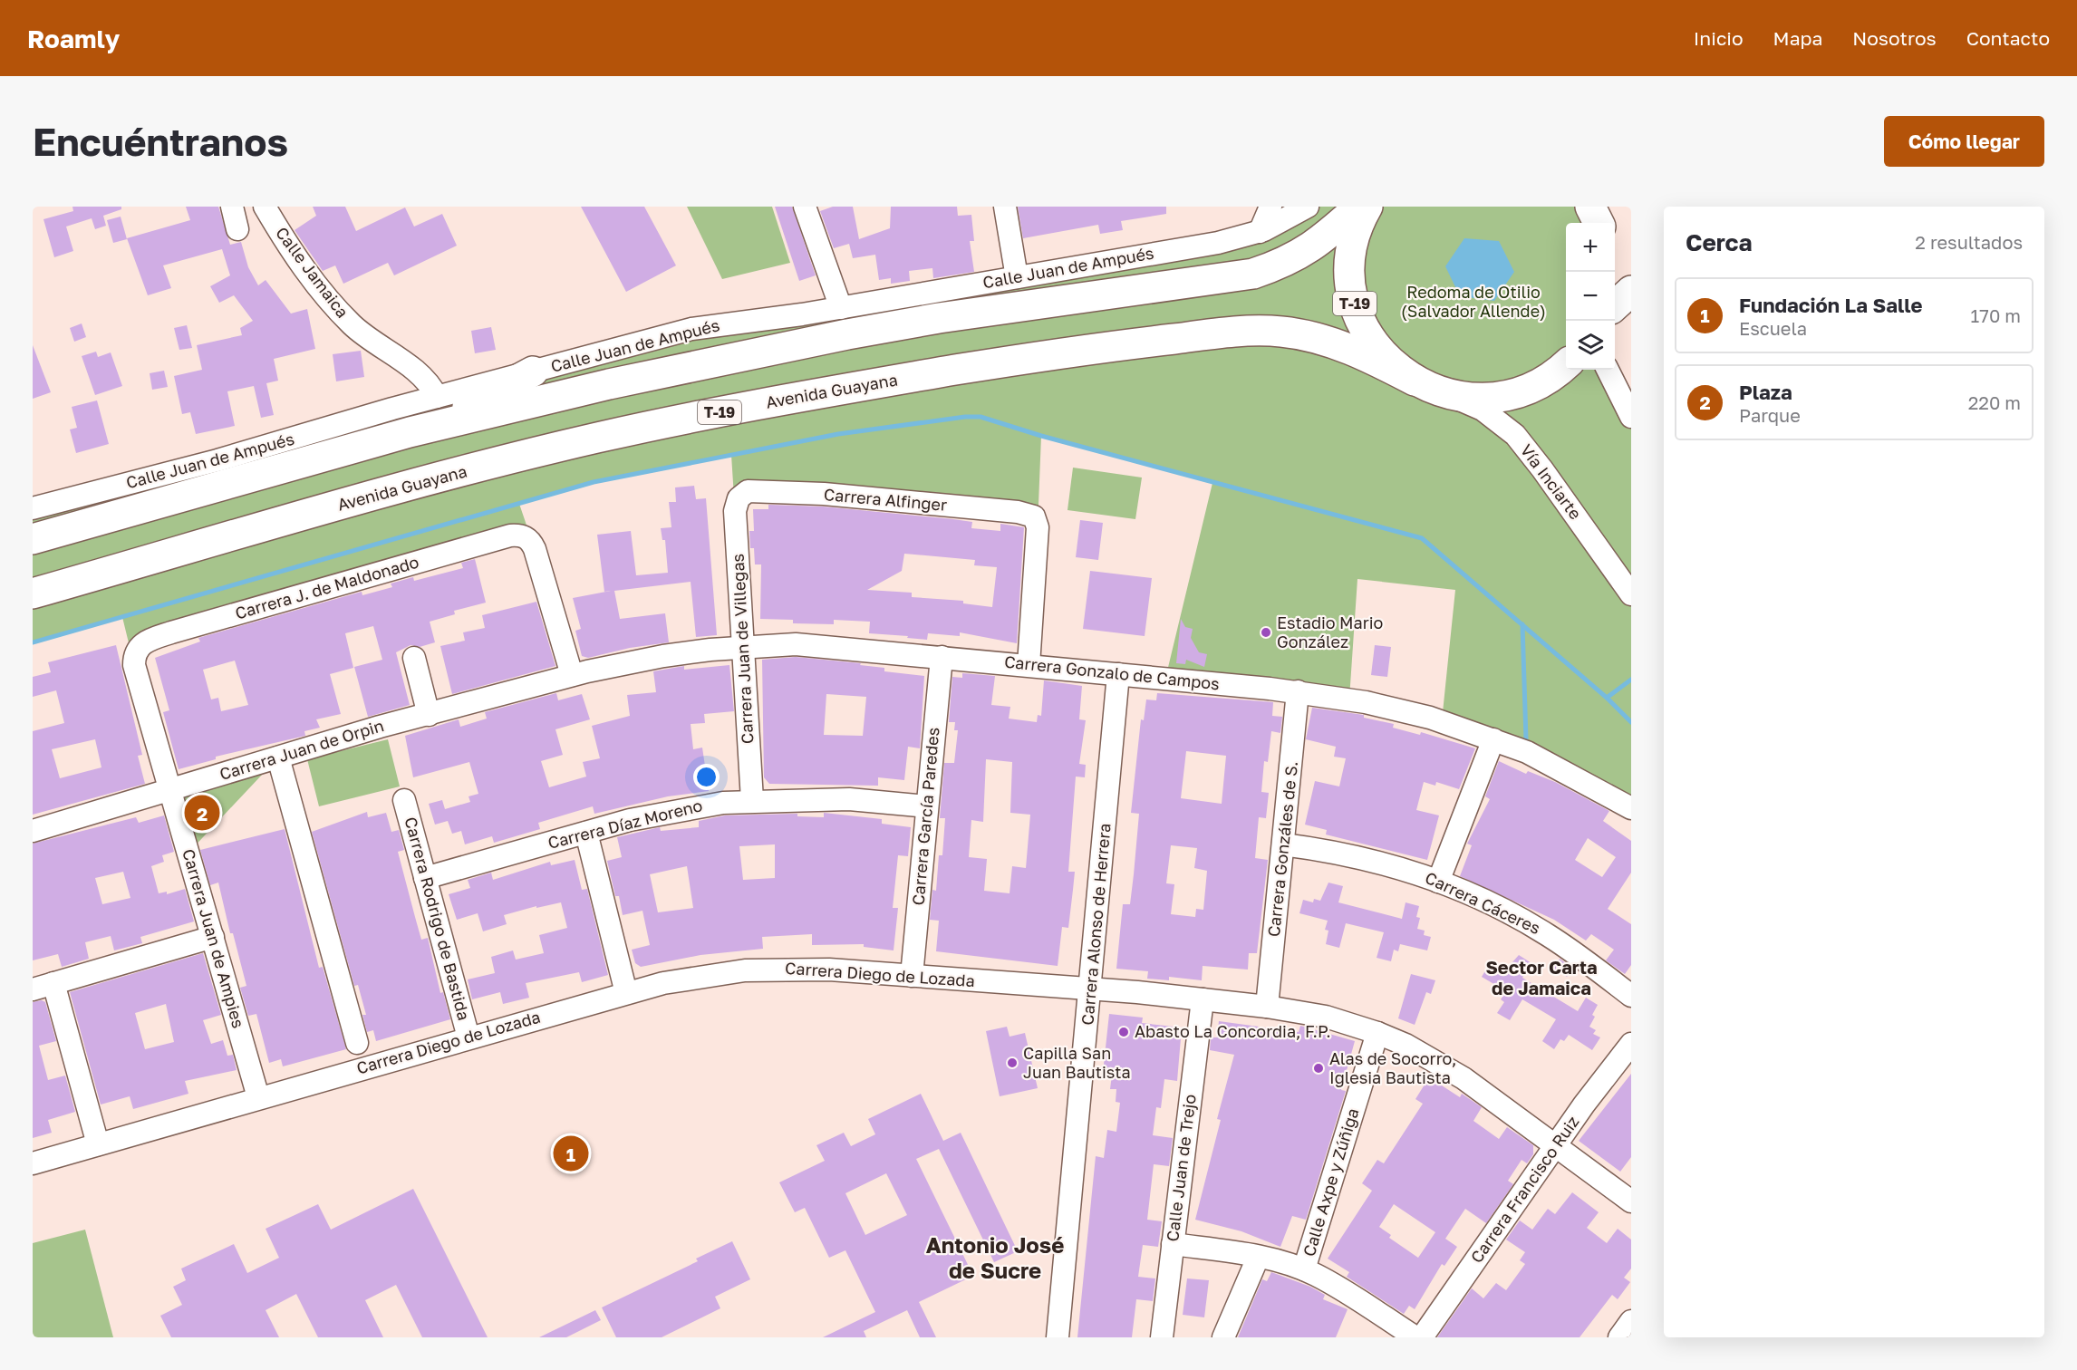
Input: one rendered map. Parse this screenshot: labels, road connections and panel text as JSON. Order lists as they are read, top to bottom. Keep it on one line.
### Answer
{"streets":{"highway":["T-19","Avenida Guayana"],"street":["Calle Juan de Ampués","Calle Jamaica","Vía Inciarte","Carrera Alfinger","Carrera J. de Maldonado","Carrera Juan de Villegas","Carrera Gonzalo de Campos","Carrera Juan de Orpin","Carrera García Paredes","Carrera Díaz Moreno","Carrera Gonzáles de S.","Carrera Cáceres","Carrera Rodrigo de Bastida","Carrera Alonso de Herrera","Carrera Juan de Ampies","Carrera Diego de Lozada","Calle Juan de Trejo","Calle Axpe y Zúñiga","Carrera Francisco Ruiz"]},"crossings":[["Calle Juan de Ampués","Calle Jamaica"],["T-19","Avenida Guayana"],["T-19","Vía Inciarte"],["Carrera Alfinger","Carrera Juan de Villegas"],["Carrera Alfinger","Carrera Gonzalo de Campos"],["Carrera J. de Maldonado","Carrera Gonzalo de Campos"],["Carrera J. de Maldonado","Carrera Juan de Orpin"],["Carrera J. de Maldonado","Carrera Juan de Ampies"],["Carrera Juan de Villegas","Carrera Gonzalo de Campos"],["Carrera Juan de Villegas","Carrera Díaz Moreno"],["Carrera Gonzalo de Campos","Carrera Juan de Orpin"],["Carrera Gonzalo de Campos","Carrera García Paredes"],["Carrera Gonzalo de Campos","Carrera Gonzáles de S."],["Carrera Gonzalo de Campos","Carrera Alonso de Herrera"],["Carrera Juan de Orpin","Carrera Juan de Ampies"],["Carrera García Paredes","Carrera Díaz Moreno"],["Carrera García Paredes","Carrera Diego de Lozada"],["Carrera Díaz Moreno","Carrera Rodrigo de Bastida"],["Carrera Gonzáles de S.","Carrera Cáceres"],["Carrera Gonzáles de S.","Carrera Diego de Lozada"],["Carrera Rodrigo de Bastida","Carrera Diego de Lozada"],["Carrera Alonso de Herrera","Carrera Diego de Lozada"],["Carrera Juan de Ampies","Carrera Diego de Lozada"],["Carrera Diego de Lozada","Calle Juan de Trejo"],["Carrera Diego de Lozada","Calle Axpe y Zúñiga"],["Carrera Diego de Lozada","Carrera Francisco Ruiz"]],"districts":["Sector Carta de Jamaica","Antonio José de Sucre"],"parks":["Redoma de Otilio (Salvador Allende)"],"places":["Estadio Mario González","Abasto La Concordia, F.P.","Capilla San Juan Bautista","Alas de Socorro, Iglesia Bautista"],"page":{"header":"Roamly","nav":["Inicio","Mapa","Nosotros","Contacto"],"buttons":"Cómo llegar","title":"Encuéntranos","heading":["Cerca","2 resultados"],"map_buttons":["+","−"],"list":[{"mark":"1","name":"Fundación La Salle","note":"Escuela","value":"170 m"},{"mark":"2","name":"Plaza","note":"Parque","value":"220 m"}],"pins":["2","1"]}}
